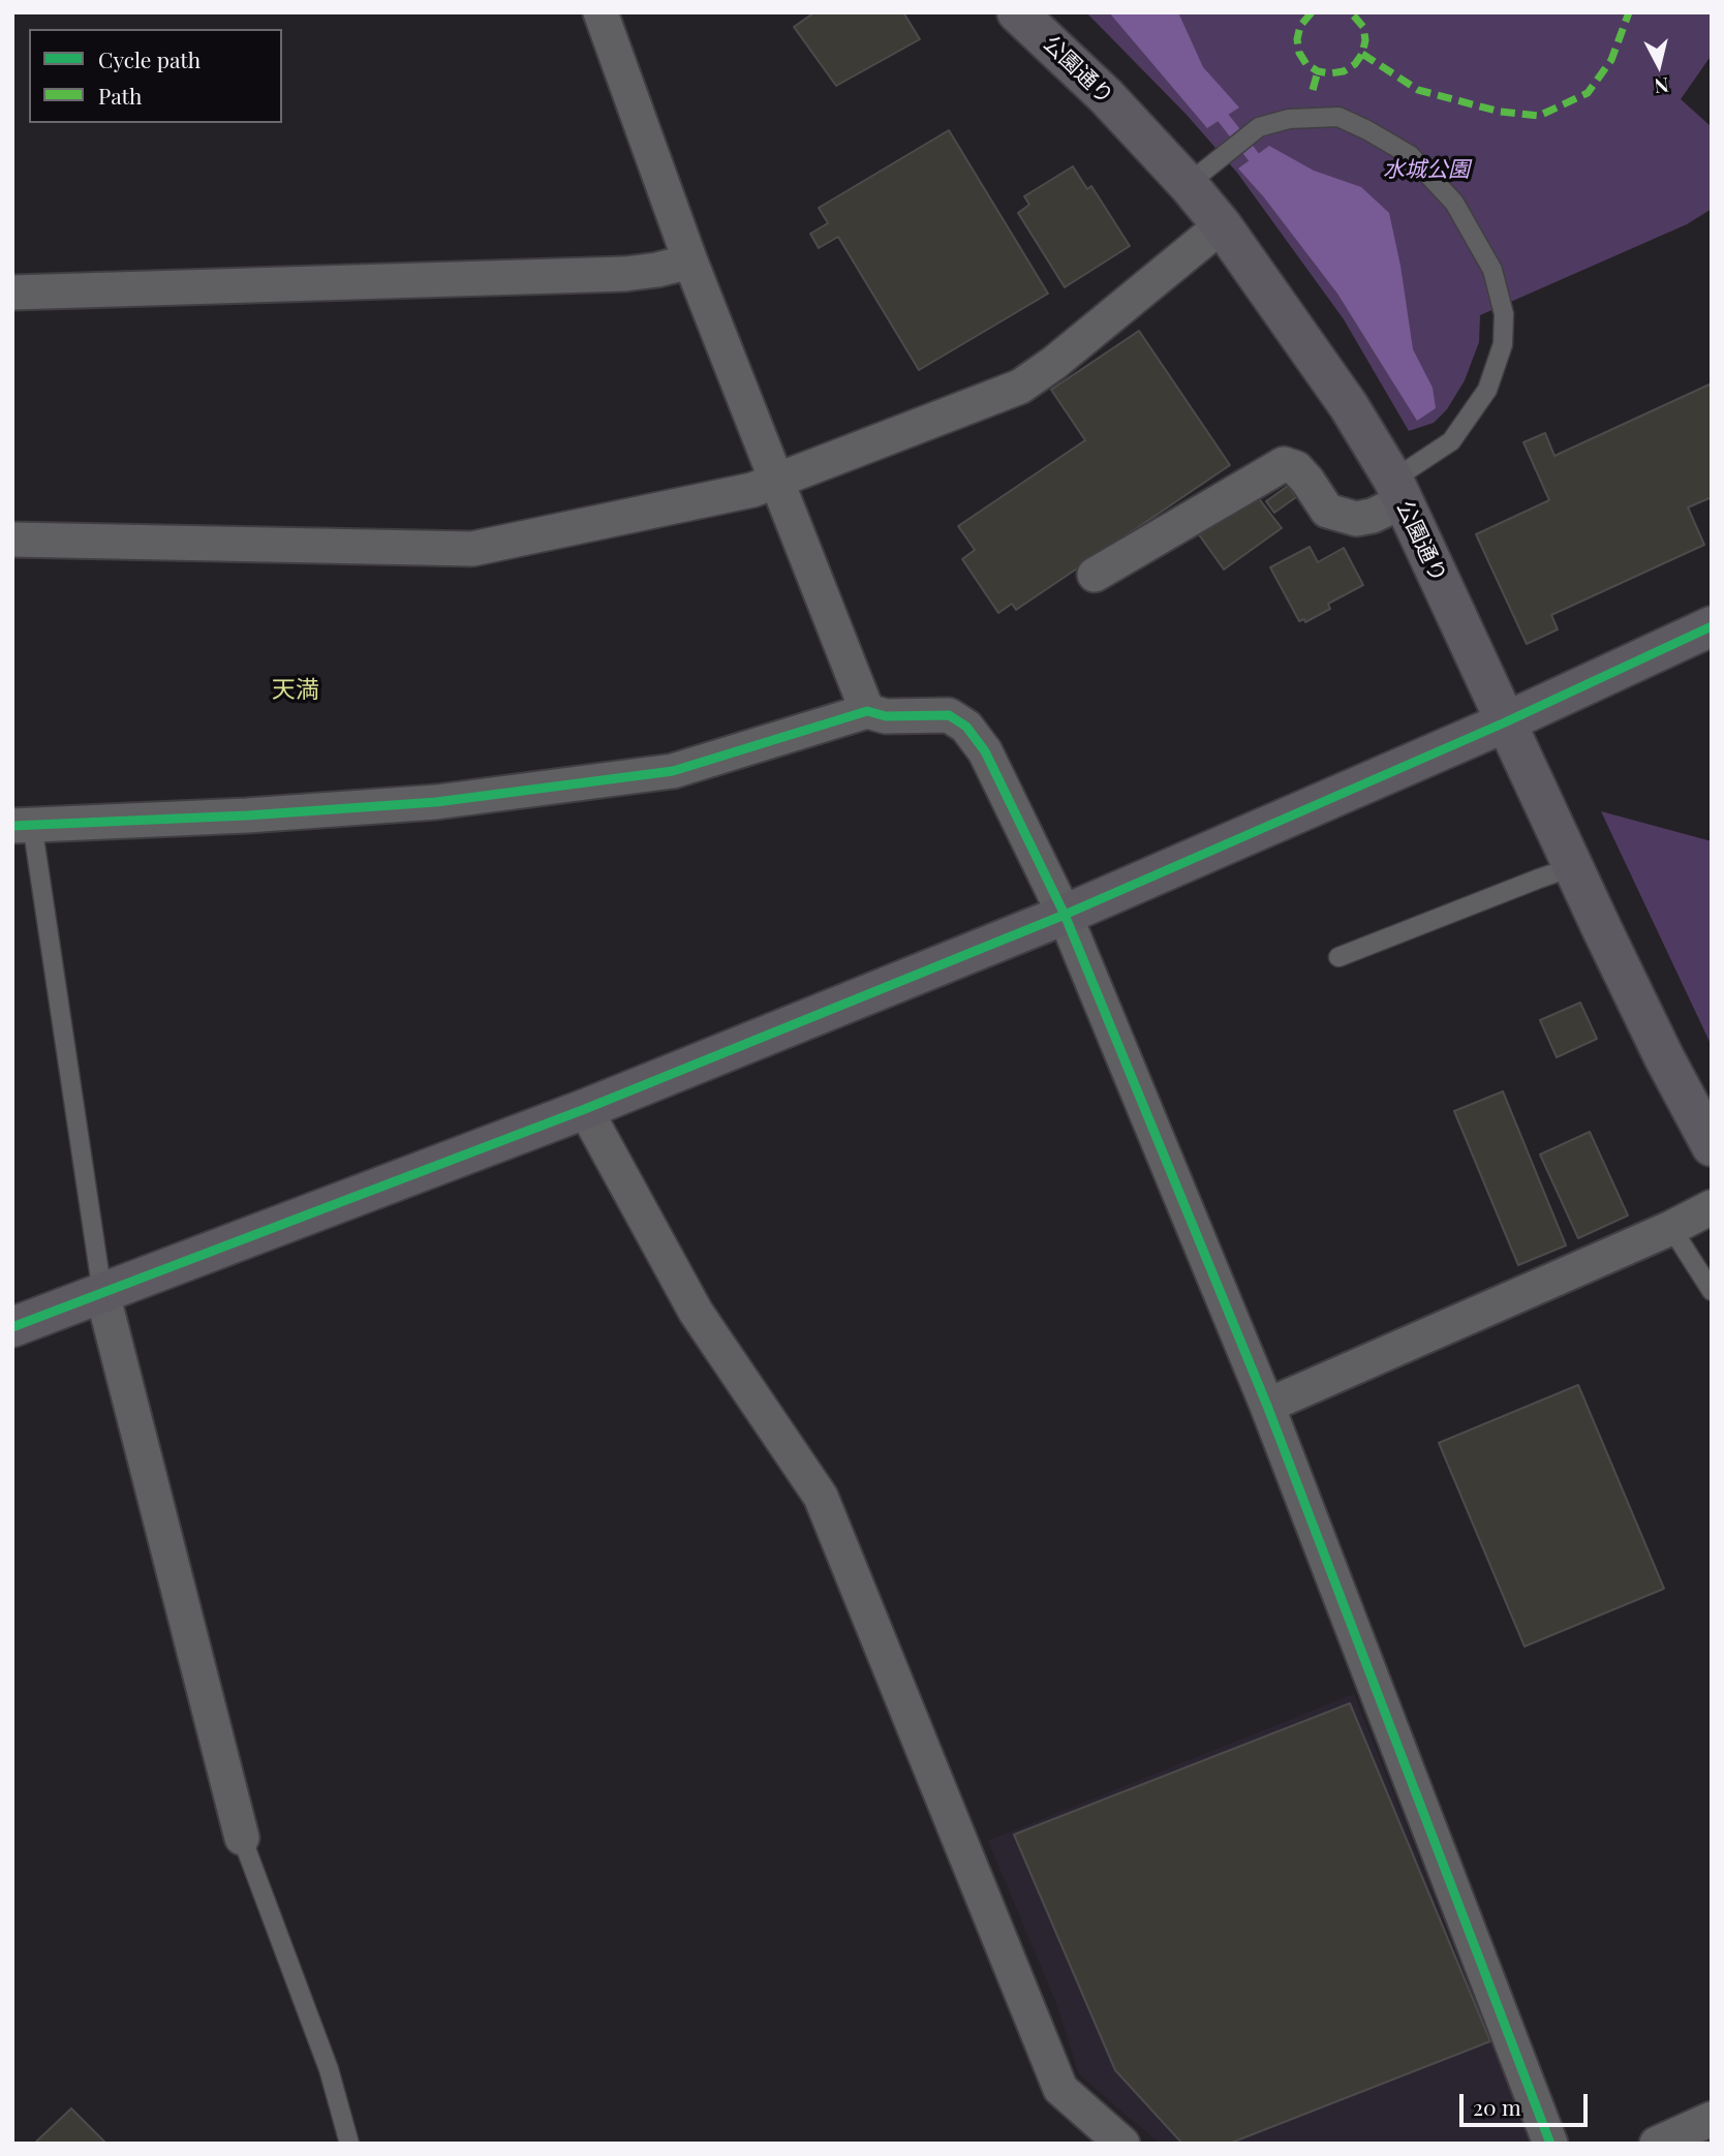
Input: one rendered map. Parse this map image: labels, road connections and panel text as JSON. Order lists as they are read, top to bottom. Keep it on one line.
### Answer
{"streets":{"street":["公園通り"]},"districts":["天満"],"parks":["水城公園"],"legend":["Cycle path","Path"],"scale_bar":"20 m","north":"bottom"}
